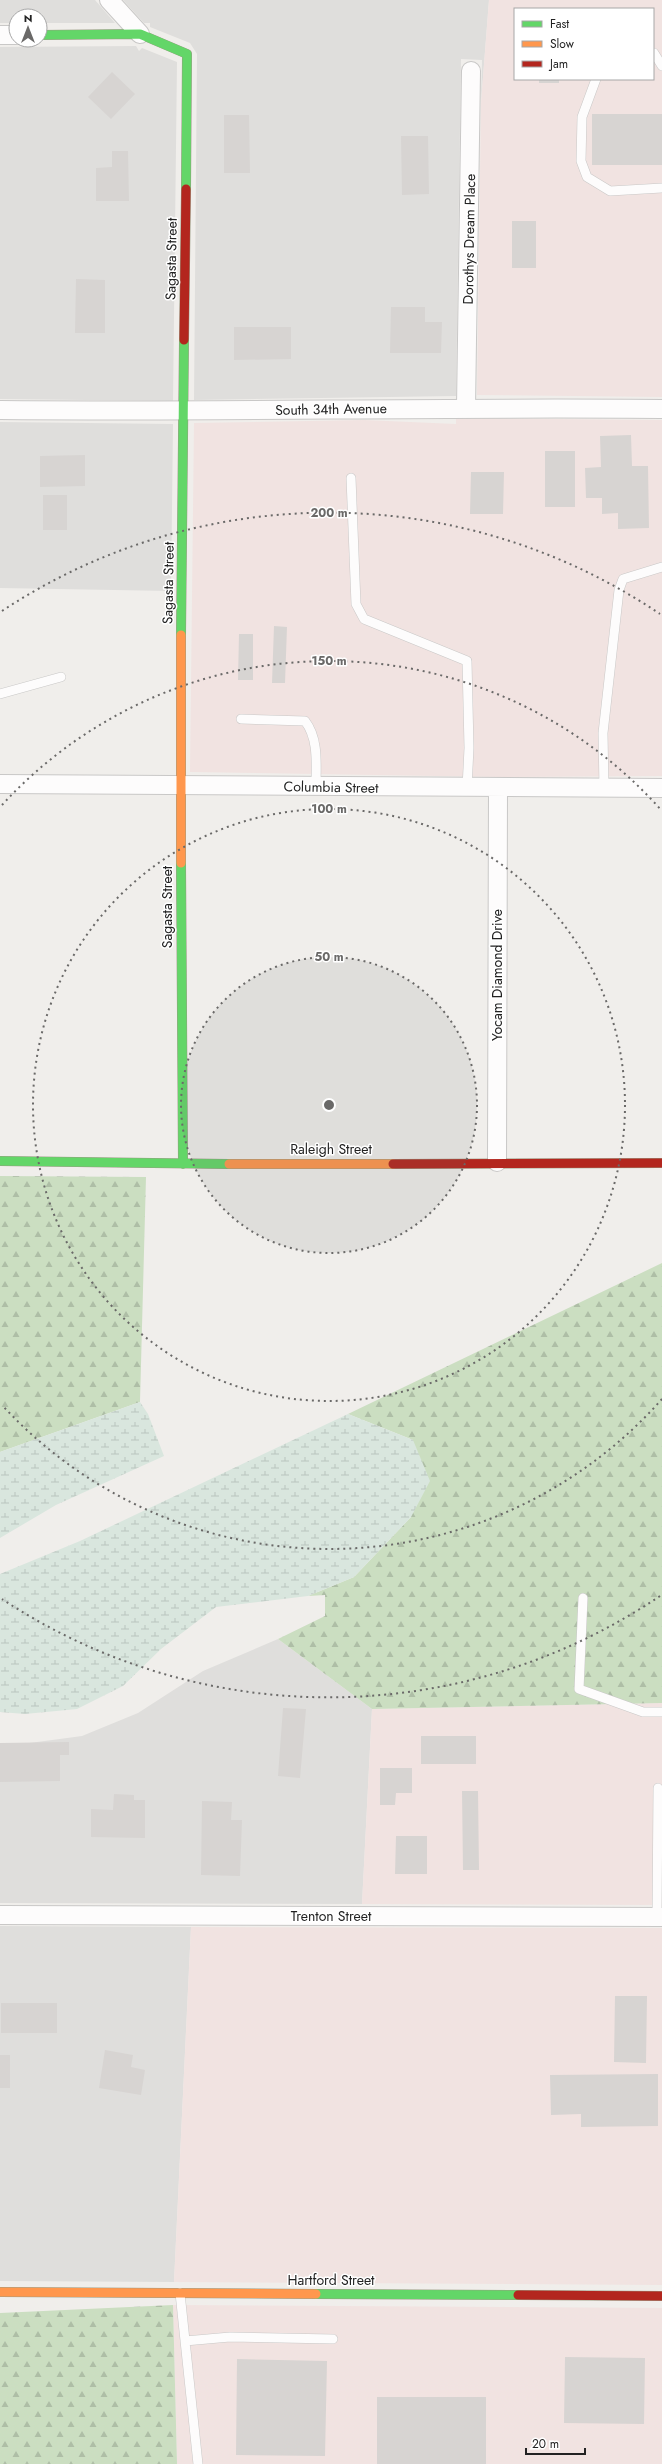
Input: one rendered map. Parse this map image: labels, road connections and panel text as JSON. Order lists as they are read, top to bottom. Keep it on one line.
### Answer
{"streets":{"street":["Dorothys Dream Place","Sagasta Street","South 34th Avenue","Columbia Street","Yocam Diamond Drive","Raleigh Street","Trenton Street","Hartford Street"]},"crossings":[["Dorothys Dream Place","South 34th Avenue"],["Sagasta Street","South 34th Avenue"],["Sagasta Street","Columbia Street"],["Sagasta Street","Raleigh Street"],["Columbia Street","Yocam Diamond Drive"],["Yocam Diamond Drive","Raleigh Street"]],"legend":["Fast","Slow","Jam"],"scale_bar":"20 m","north":"top","rings":["200 m","150 m","100 m","50 m"]}
